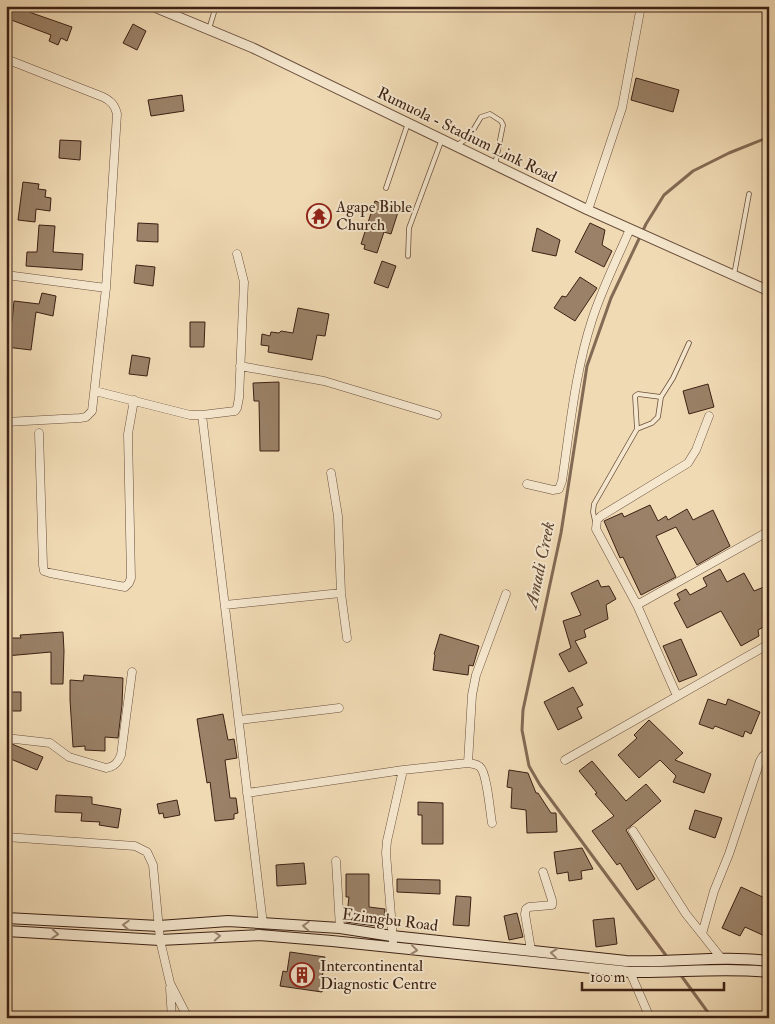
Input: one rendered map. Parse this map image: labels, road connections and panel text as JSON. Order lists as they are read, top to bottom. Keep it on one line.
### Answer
{"streets":{"main road":["Ezimgbu Road"],"street":["Rumuola - Stadium Link Road"]},"water":["Amadi Creek"],"places":{"temple":["Agape Bible Church"],"building":["Intercontinental Diagnostic Centre"]},"scale_bar":"100 m"}
